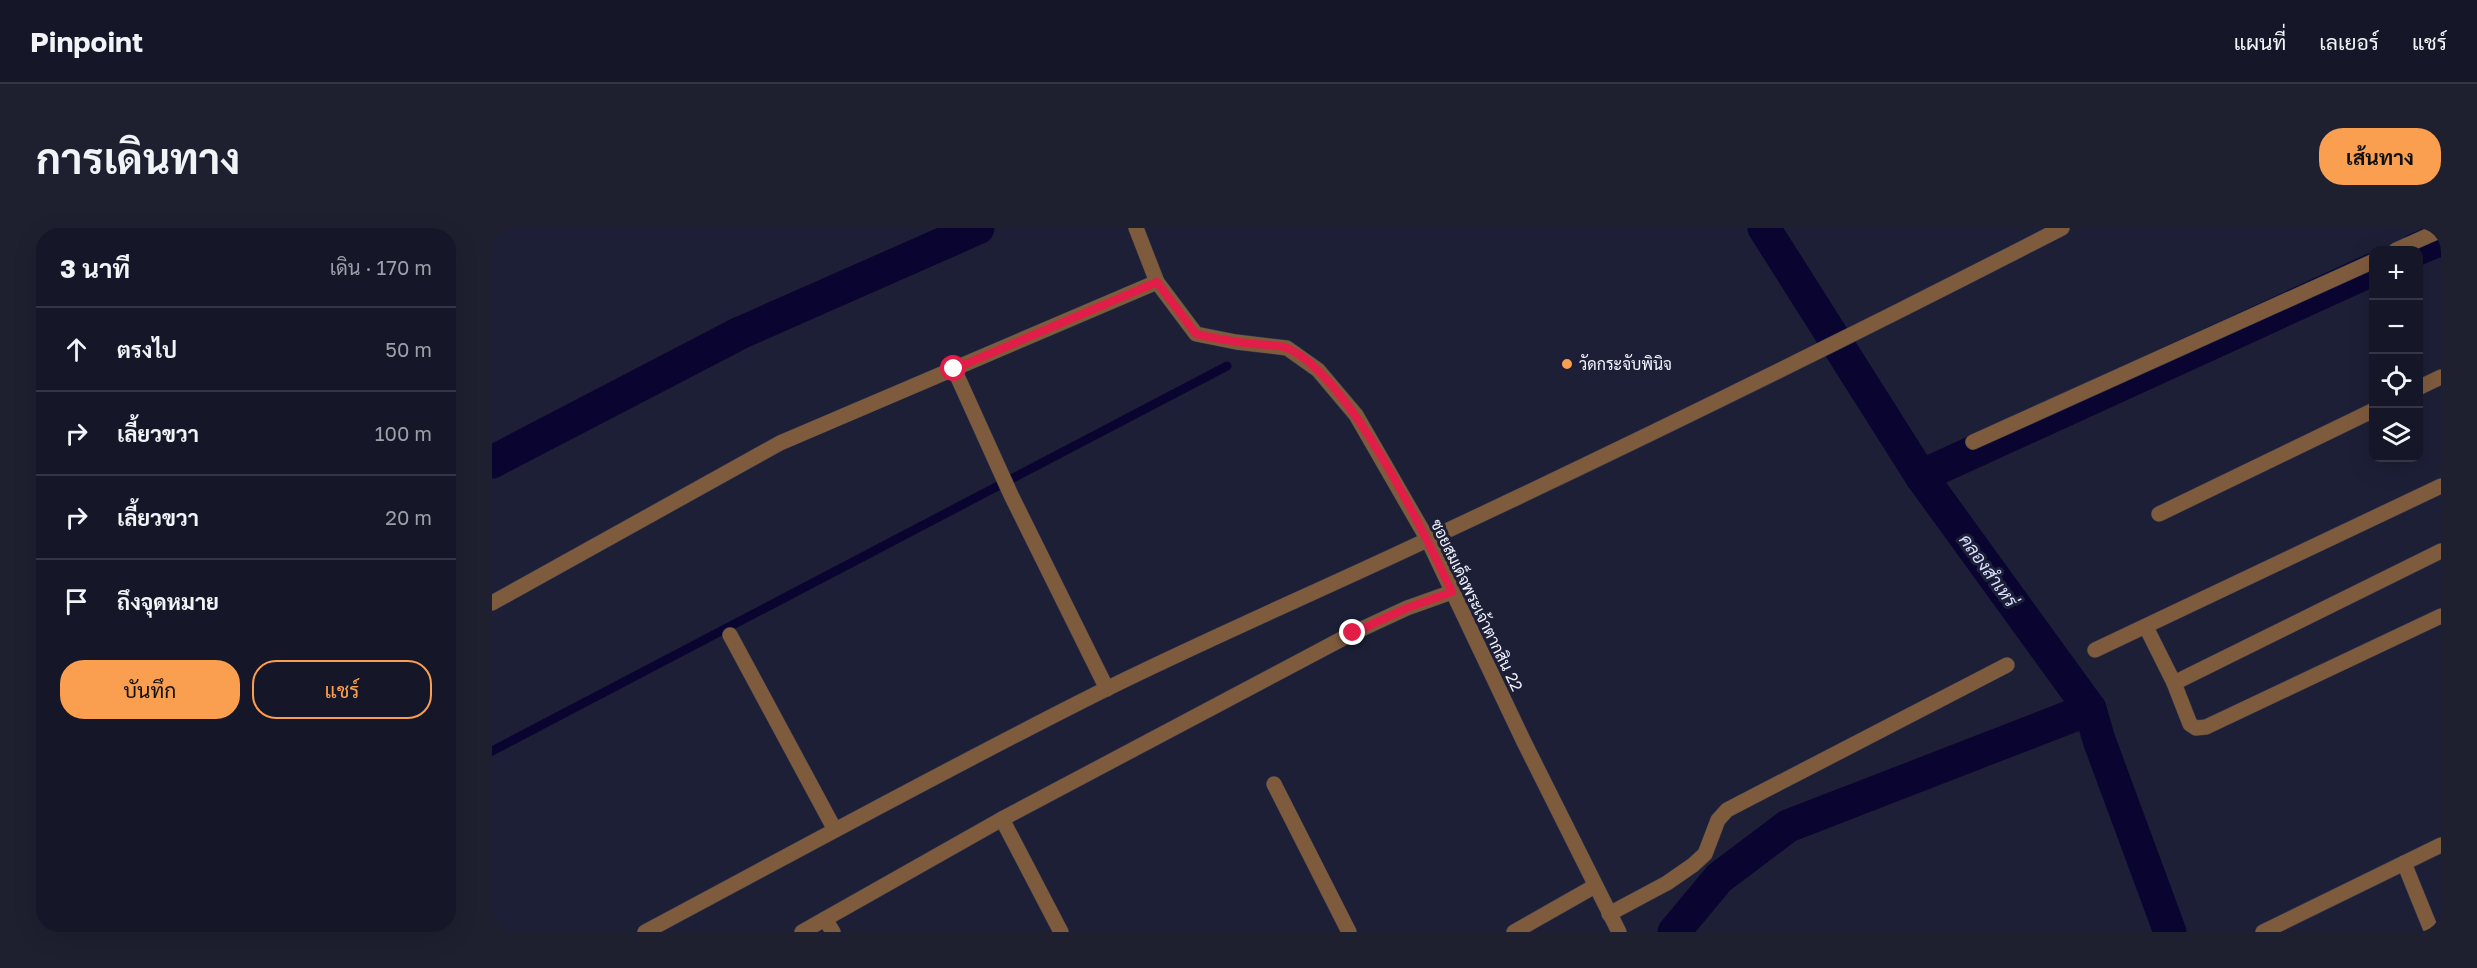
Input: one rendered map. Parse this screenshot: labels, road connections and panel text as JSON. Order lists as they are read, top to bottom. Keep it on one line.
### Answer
{"streets":{"street":["ซอยสมเด็จพระเจ้าตากสิน 22"]},"water":["คลองสำเหร่"],"places":["วัดกระจับพินิจ"],"page":{"header":"Pinpoint","nav":["แผนที่","เลเยอร์","แชร์"],"buttons":["เส้นทาง",["บันทึก","แชร์"]],"title":"การเดินทาง","heading":["3 นาที","เดิน · 170 m"],"map_buttons":["+","−"],"list":[["ตรงไป","50 m"],["เลี้ยวขวา","100 m"],["เลี้ยวขวา","20 m"],"ถึงจุดหมาย"]}}
